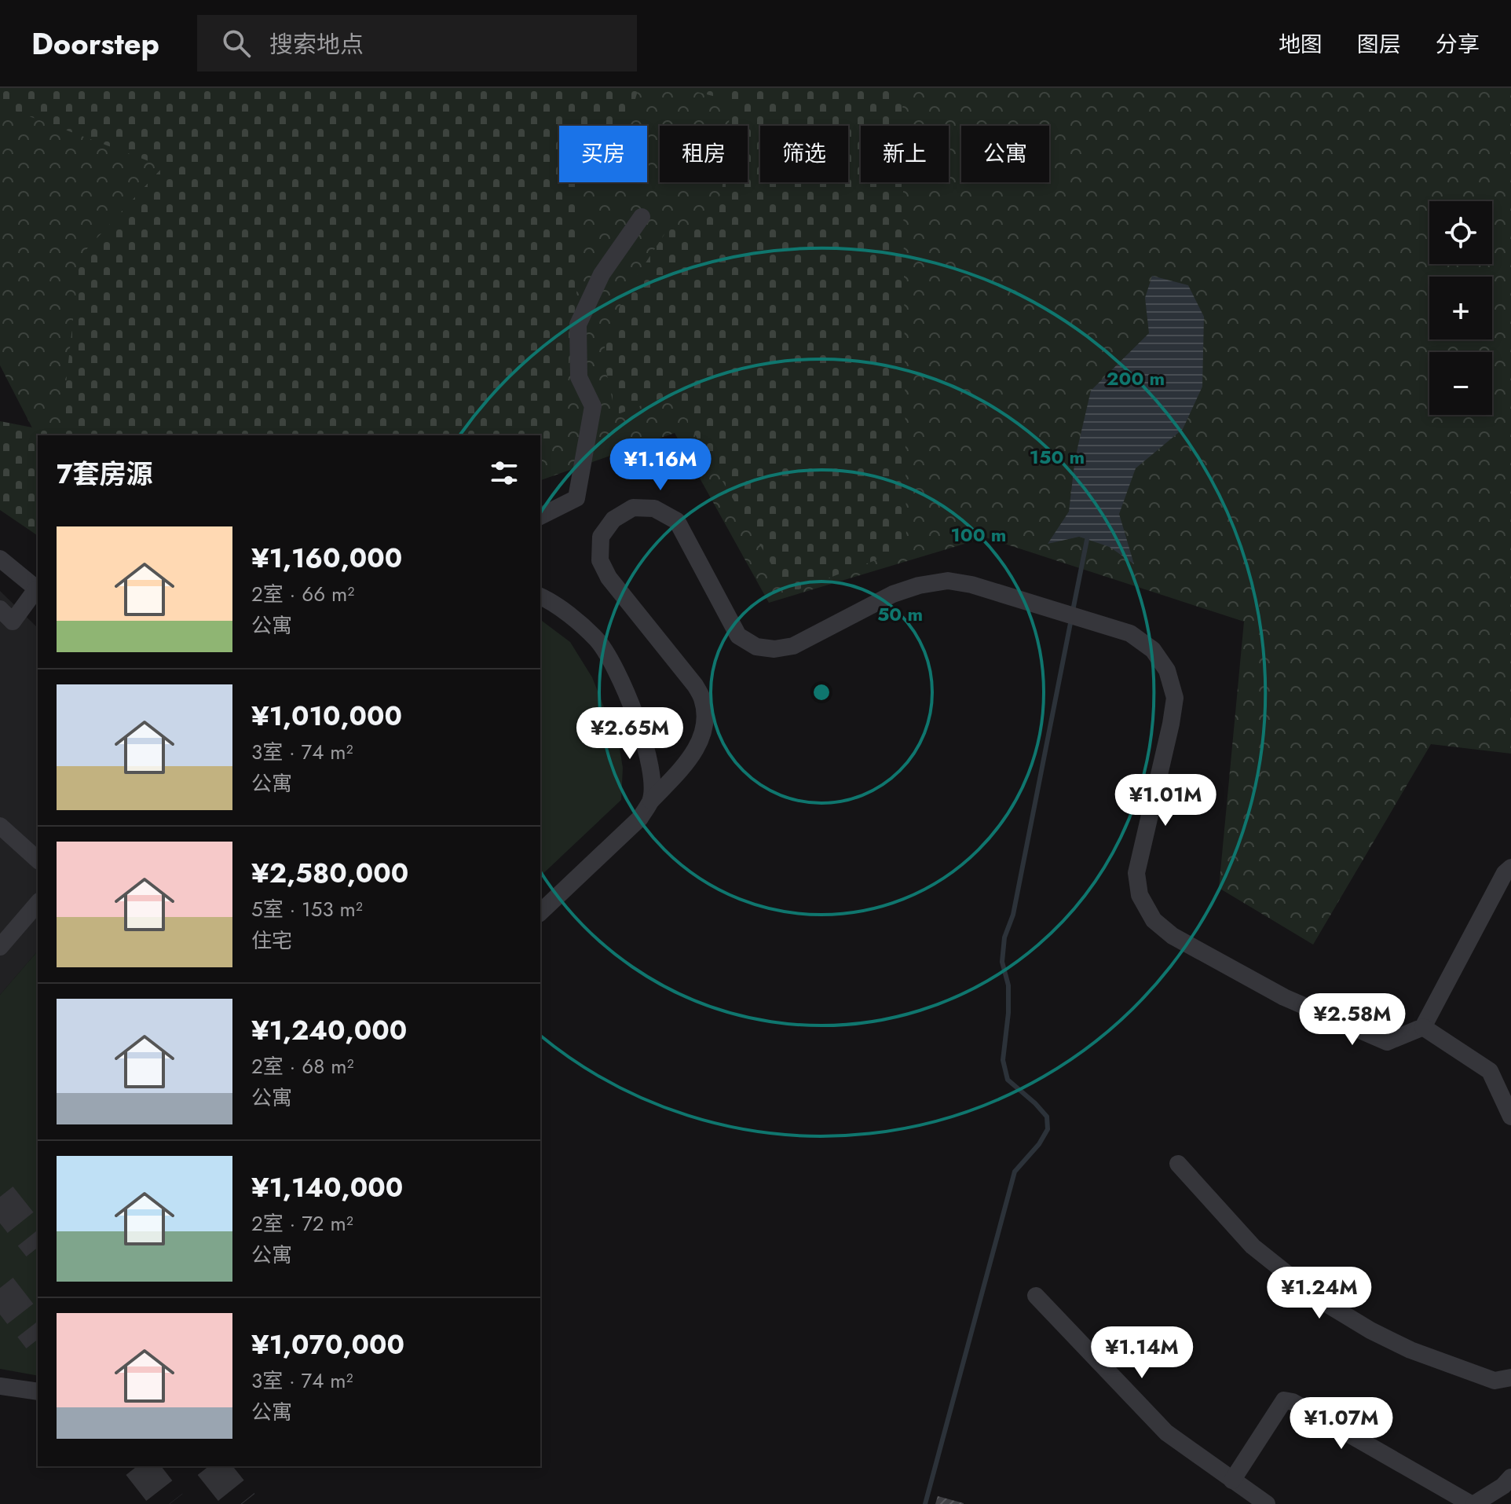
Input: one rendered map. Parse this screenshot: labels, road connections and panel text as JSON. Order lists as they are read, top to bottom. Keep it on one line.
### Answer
{"page":{"header":"Doorstep","search":"搜索地点","nav":["地图","图层","分享"],"chip":["买房","租房","筛选","新上","公寓"],"map_buttons":["+","−"],"heading":"7套房源","price":["¥1.16M","¥2.65M","¥1.01M","¥2.58M","¥1.24M","¥1.14M","¥1.07M"],"list":[{"name":"¥1,160,000","note":"2室 · 66 m² · 公寓"},{"name":"¥1,010,000","note":"3室 · 74 m² · 公寓"},{"name":"¥2,580,000","note":"5室 · 153 m² · 住宅"},{"name":"¥1,240,000","note":"2室 · 68 m² · 公寓"},{"name":"¥1,140,000","note":"2室 · 72 m² · 公寓"},{"name":"¥1,070,000","note":"3室 · 74 m² · 公寓"}]},"rings":["200 m","150 m","100 m","50 m"]}
